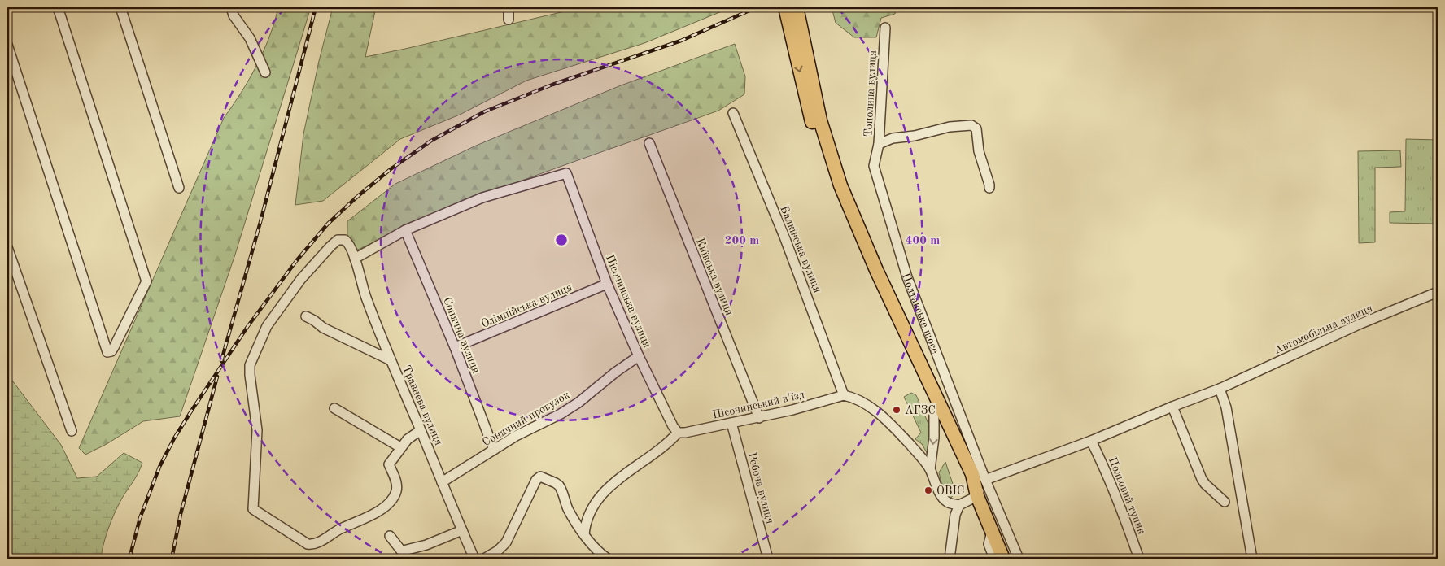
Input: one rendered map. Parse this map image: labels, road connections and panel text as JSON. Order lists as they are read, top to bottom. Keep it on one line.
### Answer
{"streets":{"street":["Тополина вулиця","Валківська вулиця","Київська вулиця","Пісочинська вулиця","Олімпійська вулиця","Полтавське шосе","Автомобільна вулиця","Сонячна вулиця","Пісочинський в’їзд","Травнева вулиця","Сонячний провулок","Робоча вулиця","Польовий тупик"]},"crossings":[["Тополина вулиця","Полтавське шосе"],["Валківська вулиця","Пісочинський в’їзд"],["Київська вулиця","Пісочинський в’їзд"],["Пісочинська вулиця","Олімпійська вулиця"],["Пісочинська вулиця","Сонячна вулиця"],["Пісочинська вулиця","Пісочинський в’їзд"],["Пісочинська вулиця","Сонячний провулок"],["Олімпійська вулиця","Сонячна вулиця"],["Полтавське шосе","Автомобільна вулиця"],["Автомобільна вулиця","Польовий тупик"],["Сонячна вулиця","Сонячний провулок"],["Пісочинський в’їзд","Робоча вулиця"],["Травнева вулиця","Сонячний провулок"]],"places":["АГЗС","ОВІС"],"rings":["200 m","400 m"]}
